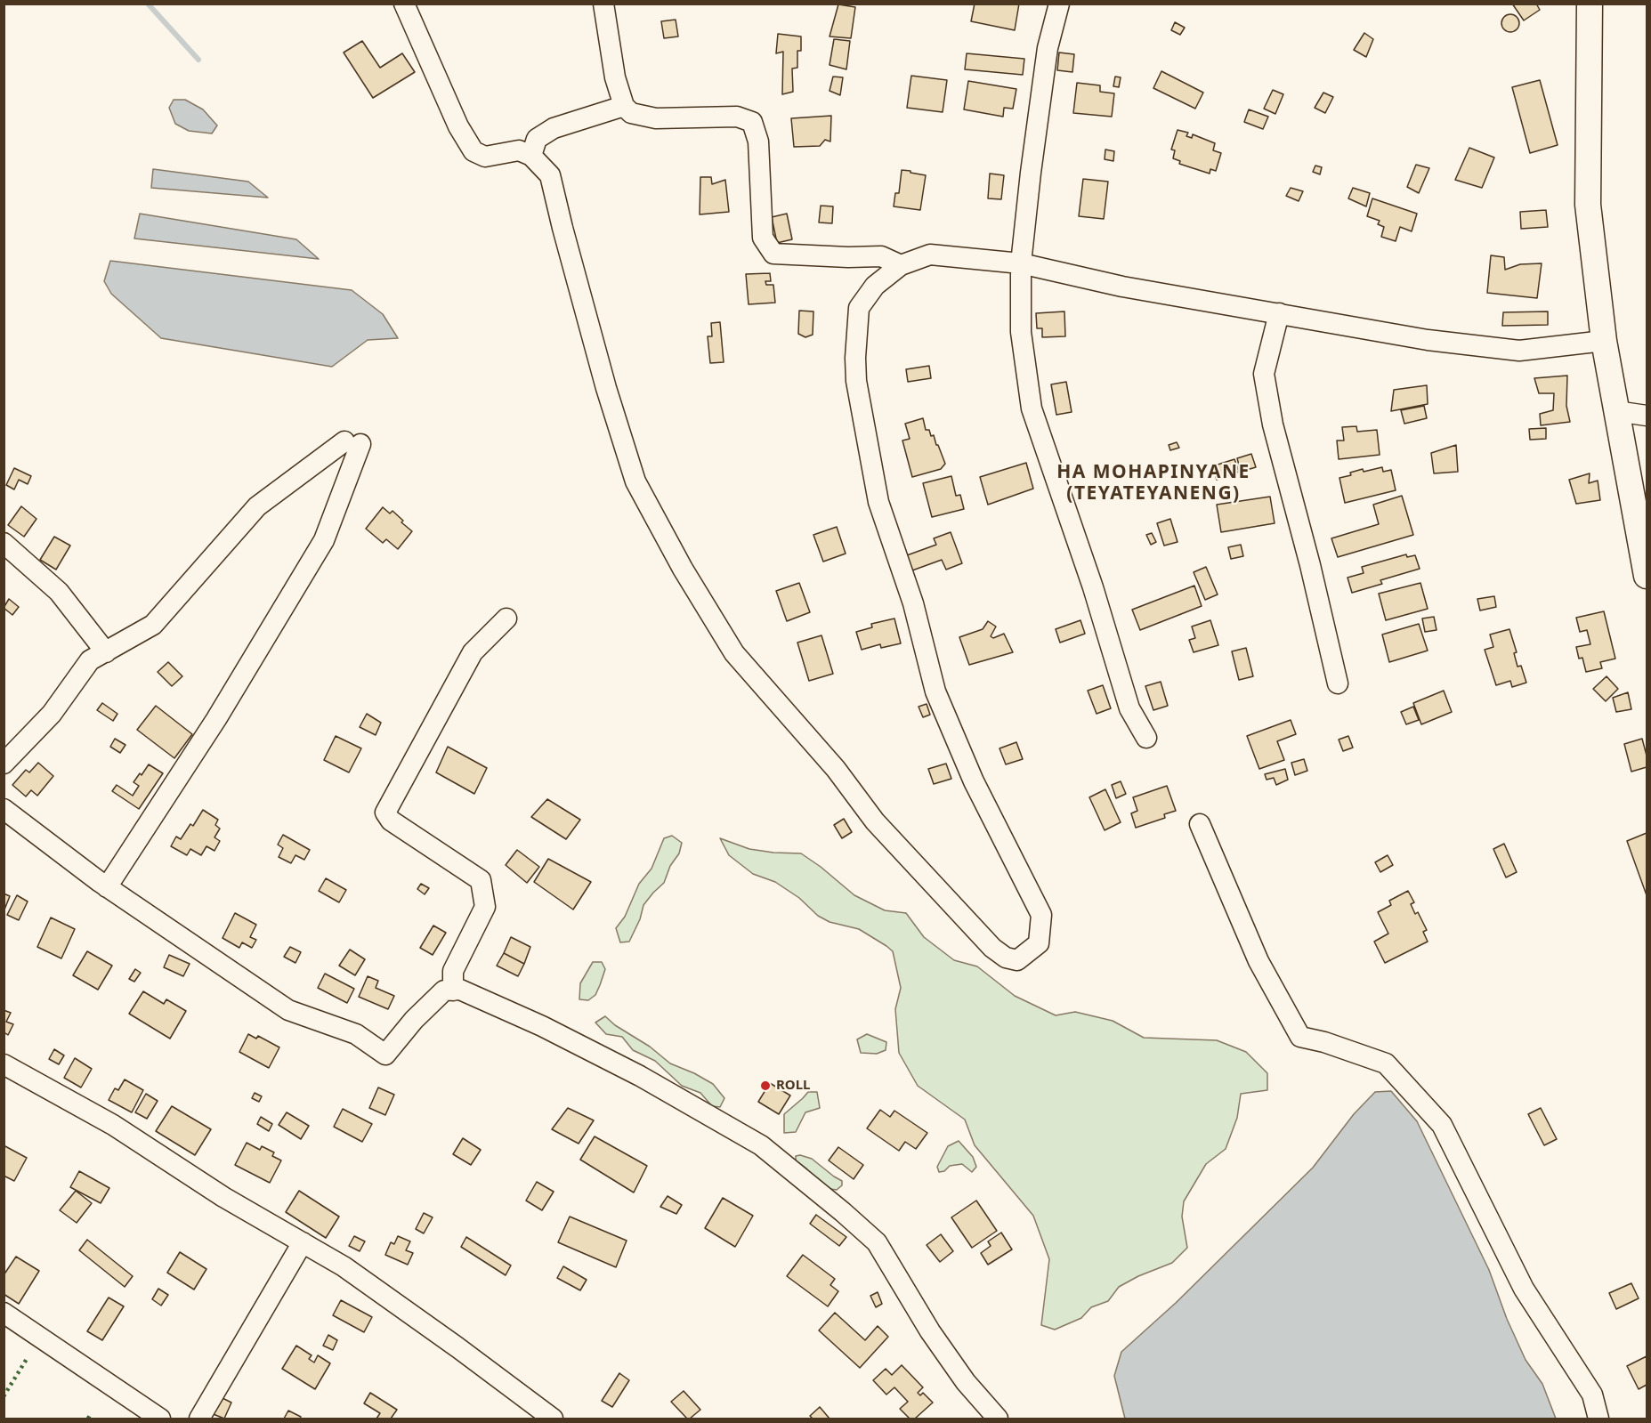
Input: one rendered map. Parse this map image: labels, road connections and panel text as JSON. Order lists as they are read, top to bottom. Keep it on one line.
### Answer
{"districts":["HA MOHAPINYANE (TEYATEYANENG)"],"places":["ROLL"]}
